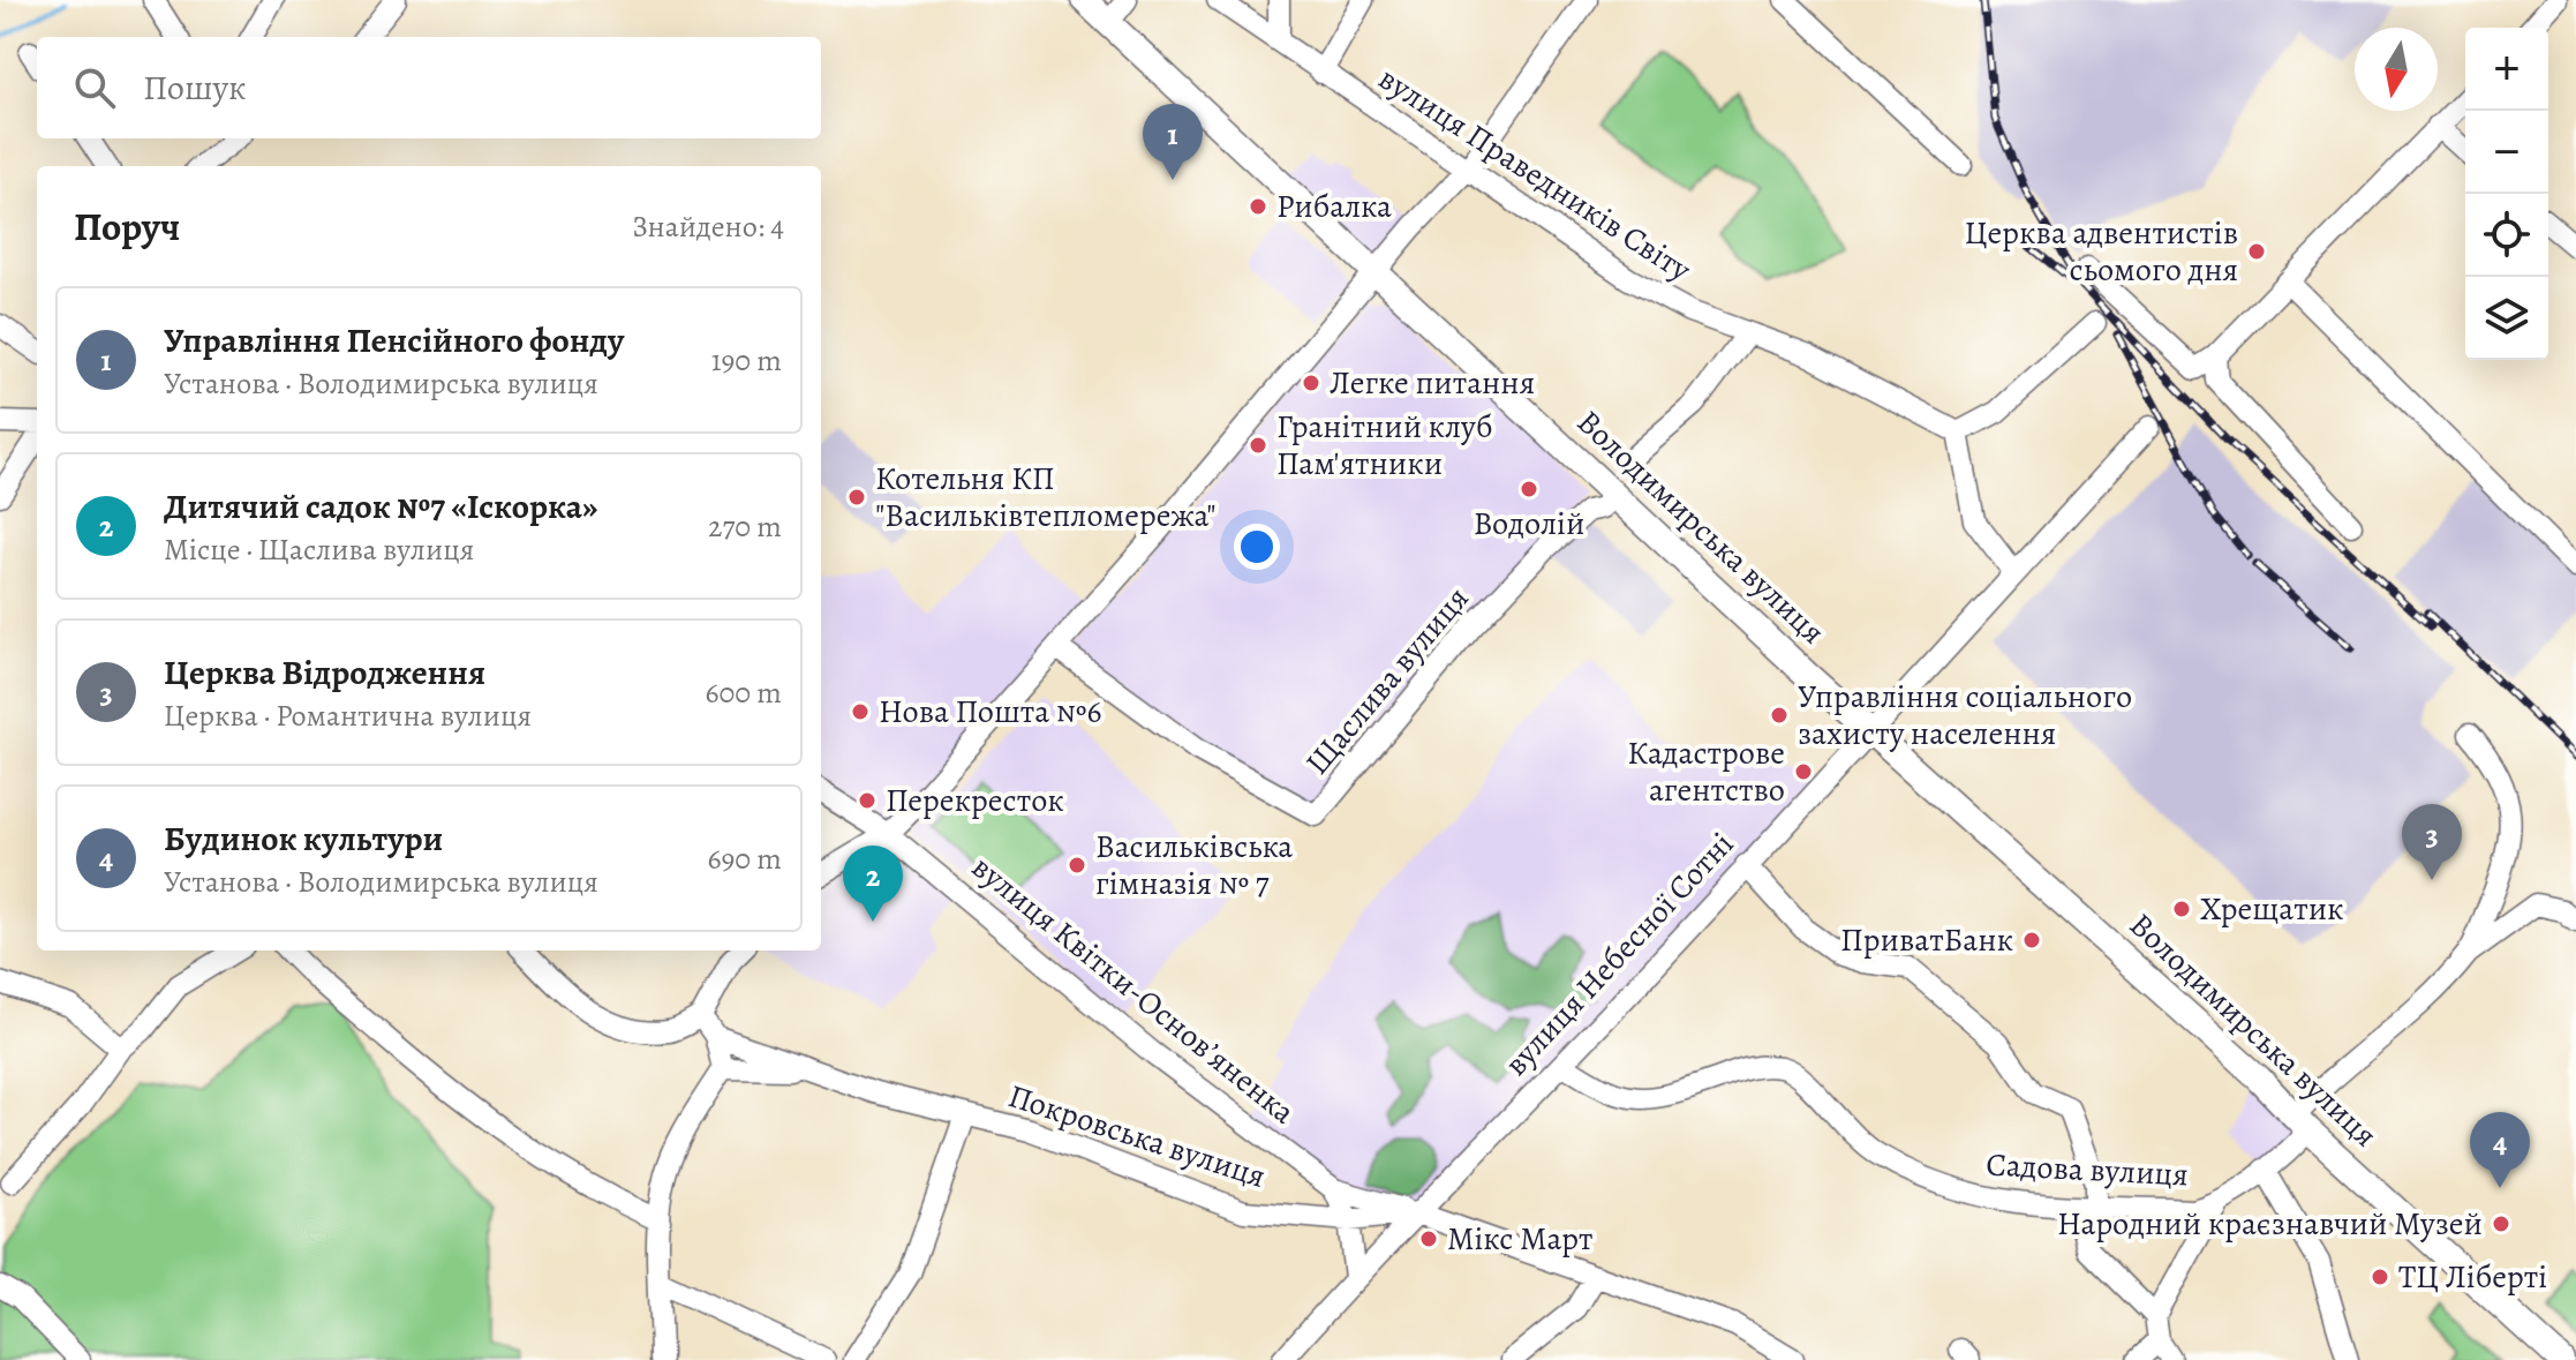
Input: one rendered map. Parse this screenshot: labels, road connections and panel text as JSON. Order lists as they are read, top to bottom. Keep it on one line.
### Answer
{"streets":{"main road":["Володимирська вулиця"],"street":["вулиця Праведників Світу","Щаслива вулиця","вулиця Небесної Сотні","вулиця Квітки-Основʼяненка","Покровська вулиця","Садова вулиця"]},"crossings":[["Володимирська вулиця","Щаслива вулиця"],["Володимирська вулиця","вулиця Небесної Сотні"],["Володимирська вулиця","Садова вулиця"],["вулиця Небесної Сотні","вулиця Квітки-Основʼяненка"],["вулиця Небесної Сотні","Покровська вулиця"],["вулиця Небесної Сотні","Садова вулиця"],["вулиця Квітки-Основʼяненка","Покровська вулиця"]],"places":["Рибалка","Церква адвентистів сьомого дня","Легке питання","Гранітний клуб Пам'ятники","Водолій","Котельня КП \"Васильківтепломережа\"","Нова Пошта №6","Управління соціального захисту населення","Кадастрове агентство","Перекресток","Васильківська гімназія № 7","Хрещатик","ПриватБанк","Народний краєзнавчий Музей","Мікс Март","ТЦ Ліберті"],"north":"bottom","page":{"map_buttons":["+","−"],"search":"Пошук","pins":["1","3","2","4"],"heading":["Поруч","Знайдено: 4"],"list":[{"mark":"1","name":"Управління Пенсійного фонду","note":"Установа · Володимирська вулиця","value":"190 m"},{"mark":"2","name":"Дитячий садок №7 «Іскорка»","note":"Місце · Щаслива вулиця","value":"270 m"},{"mark":"3","name":"Церква Відродження","note":"Церква · Романтична вулиця","value":"600 m"},{"mark":"4","name":"Будинок культури","note":"Установа · Володимирська вулиця","value":"690 m"}]}}
